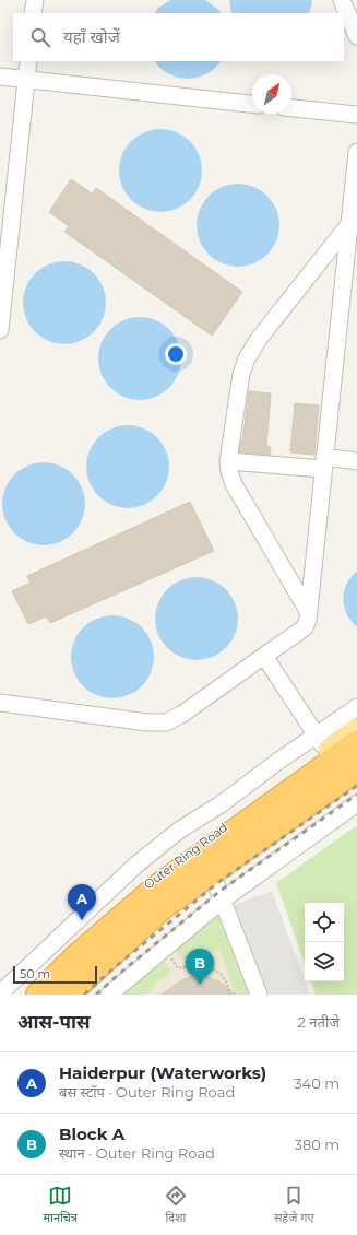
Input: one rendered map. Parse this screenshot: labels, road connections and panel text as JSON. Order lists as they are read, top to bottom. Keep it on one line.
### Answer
{"streets":{"highway":["Outer Ring Road"]},"scale_bar":"50 m","north":"top right","page":{"search":"यहाँ खोजें","pins":["A","B"],"scale":"50 m","heading":["आस-पास","2 नतीजे"],"list":[{"mark":"A","name":"Haiderpur (Waterworks)","note":"बस स्टॉप · Outer Ring Road","value":"340 m"},{"mark":"B","name":"Block A","note":"स्थान · Outer Ring Road","value":"380 m"}],"nav":["मानचित्र","दिशा","सहेजे गए"]}}
